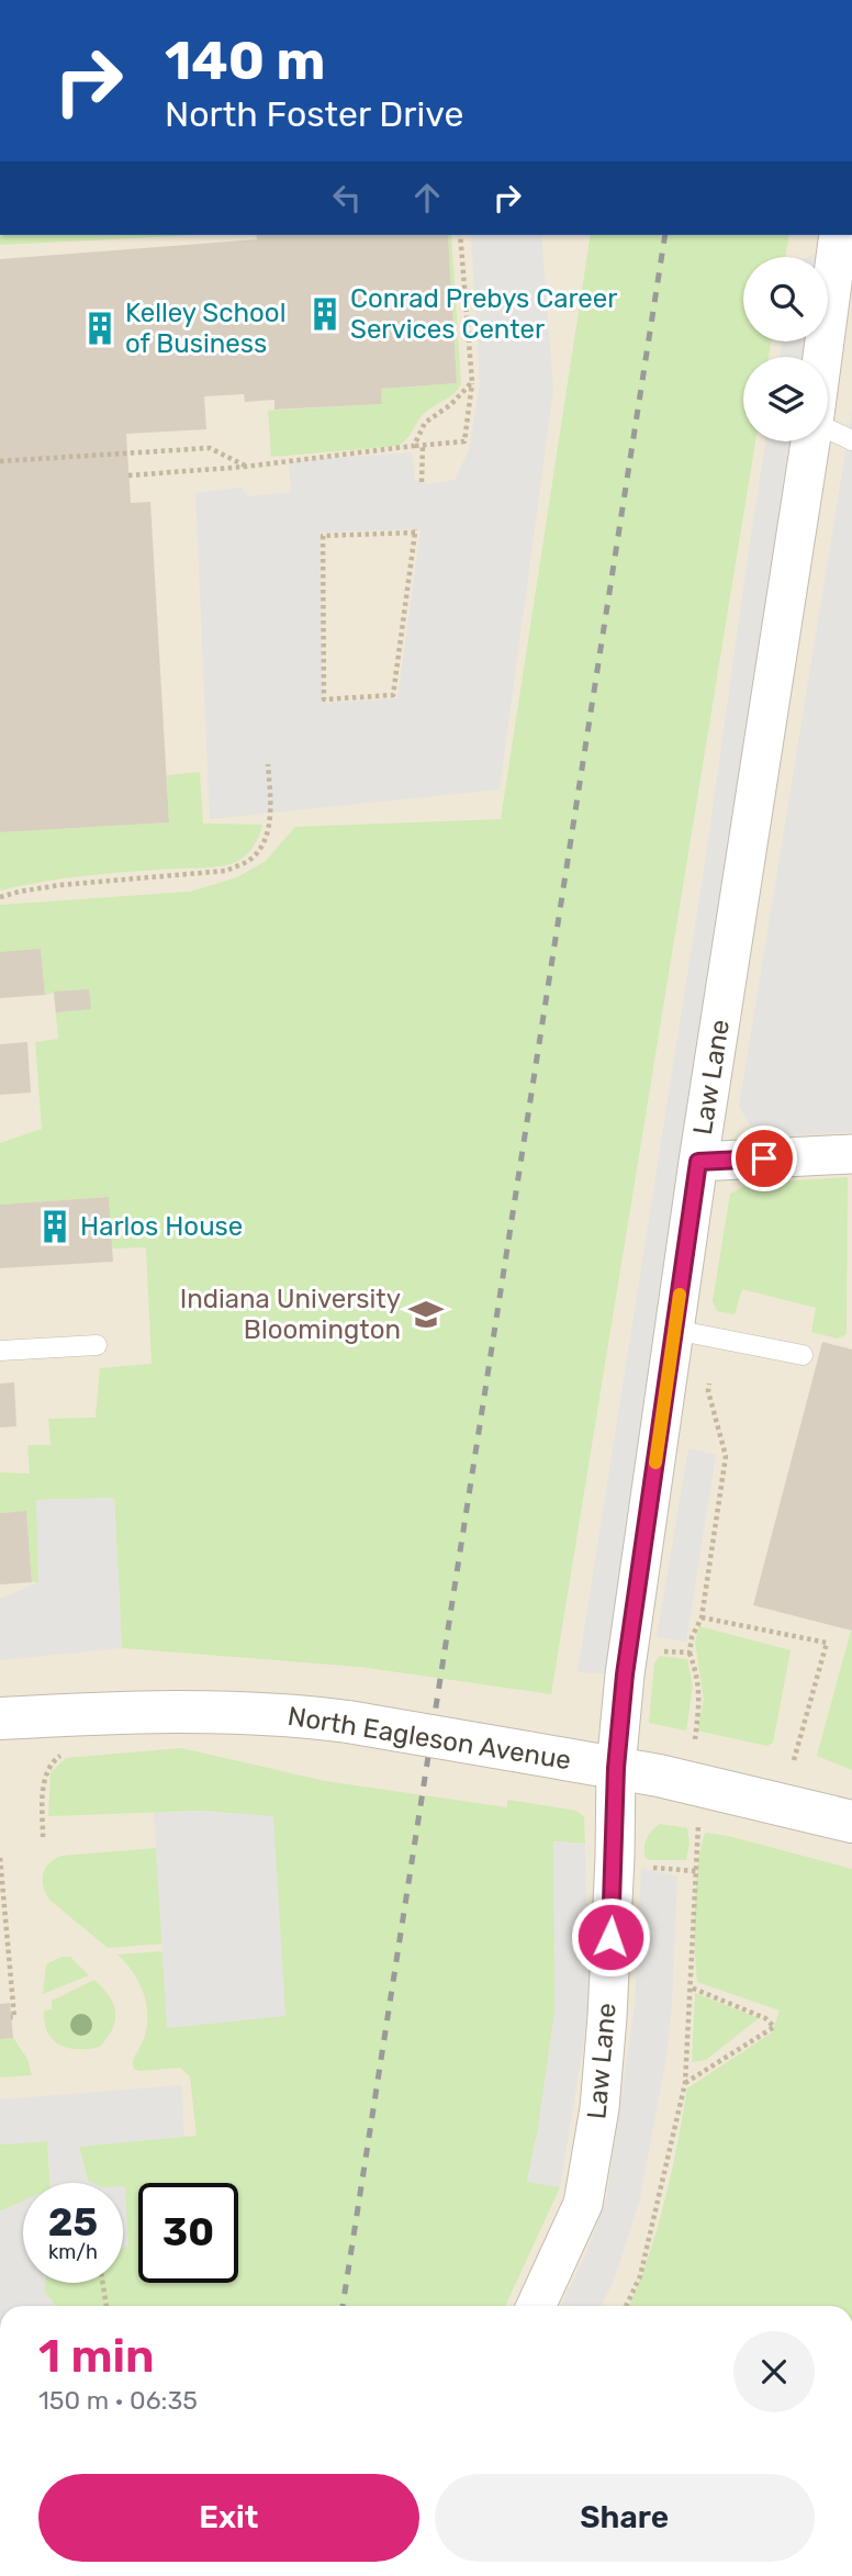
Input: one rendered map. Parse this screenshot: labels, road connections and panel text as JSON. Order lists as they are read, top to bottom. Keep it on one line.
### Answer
{"streets":{"street":["Law Lane","North Eagleson Avenue"]},"crossings":[["Law Lane","North Eagleson Avenue"]],"places":{"building":["Conrad Prebys Career Services Center","Kelley School of Business","Harlos House"],"school or university":["Indiana University Bloomington"]},"page":{"turn":["140 m","North Foster Drive"],"speed":"25 km/h","limit":"30","heading":["1 min","150 m · 06:35"],"buttons":["Exit","Share"]}}
